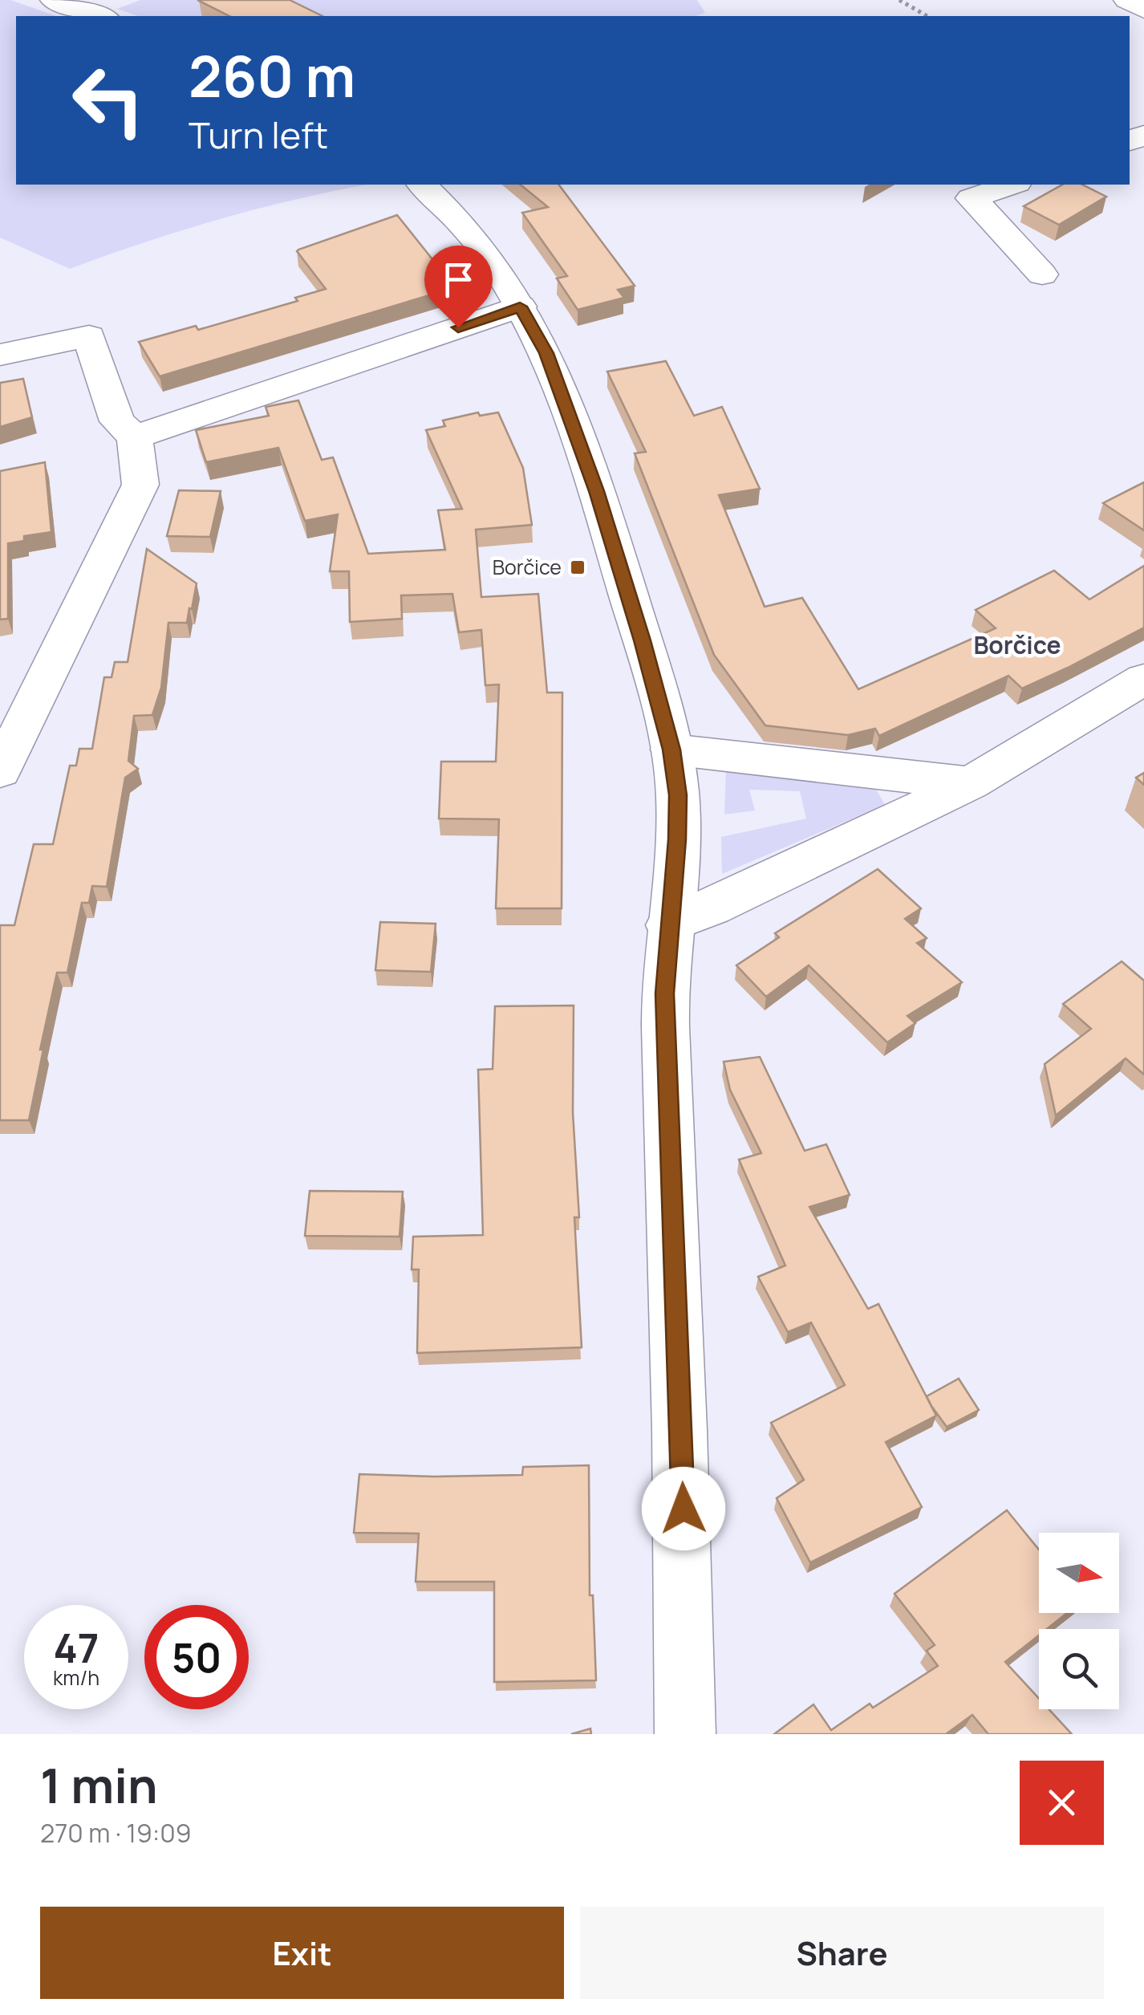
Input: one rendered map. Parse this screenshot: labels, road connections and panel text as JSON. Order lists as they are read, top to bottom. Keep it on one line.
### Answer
{"districts":["Borčice"],"places":{"transit":["Borčice"]},"north":"right","page":{"turn":["260 m","Turn left"],"speed":"47 km/h","limit":"50","heading":["1 min","270 m · 19:09"],"buttons":["Exit","Share"]}}
